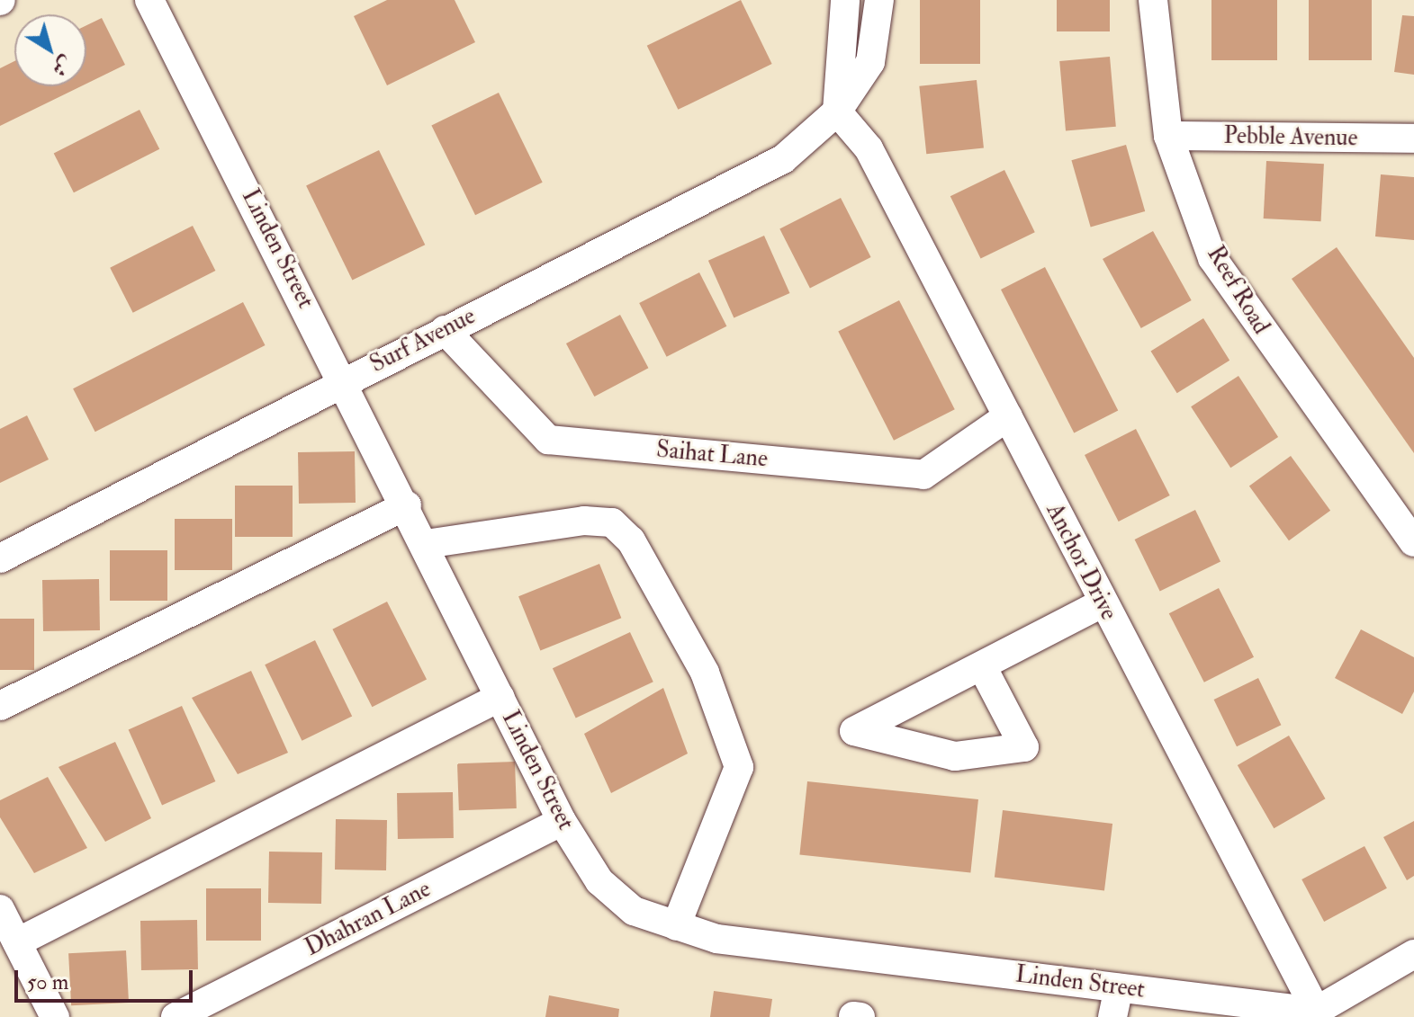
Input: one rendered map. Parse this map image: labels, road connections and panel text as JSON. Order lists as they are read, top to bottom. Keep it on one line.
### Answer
{"streets":{"street":["Pebble Avenue","Linden Street","Reef Road","Surf Avenue","Saihat Lane","Anchor Drive","Dhahran Lane"]},"crossings":[["Pebble Avenue","Reef Road"],["Linden Street","Surf Avenue"],["Linden Street","Anchor Drive"],["Linden Street","Dhahran Lane"],["Surf Avenue","Saihat Lane"],["Surf Avenue","Anchor Drive"],["Saihat Lane","Anchor Drive"]],"scale_bar":"50 m","north":"bottom right"}
